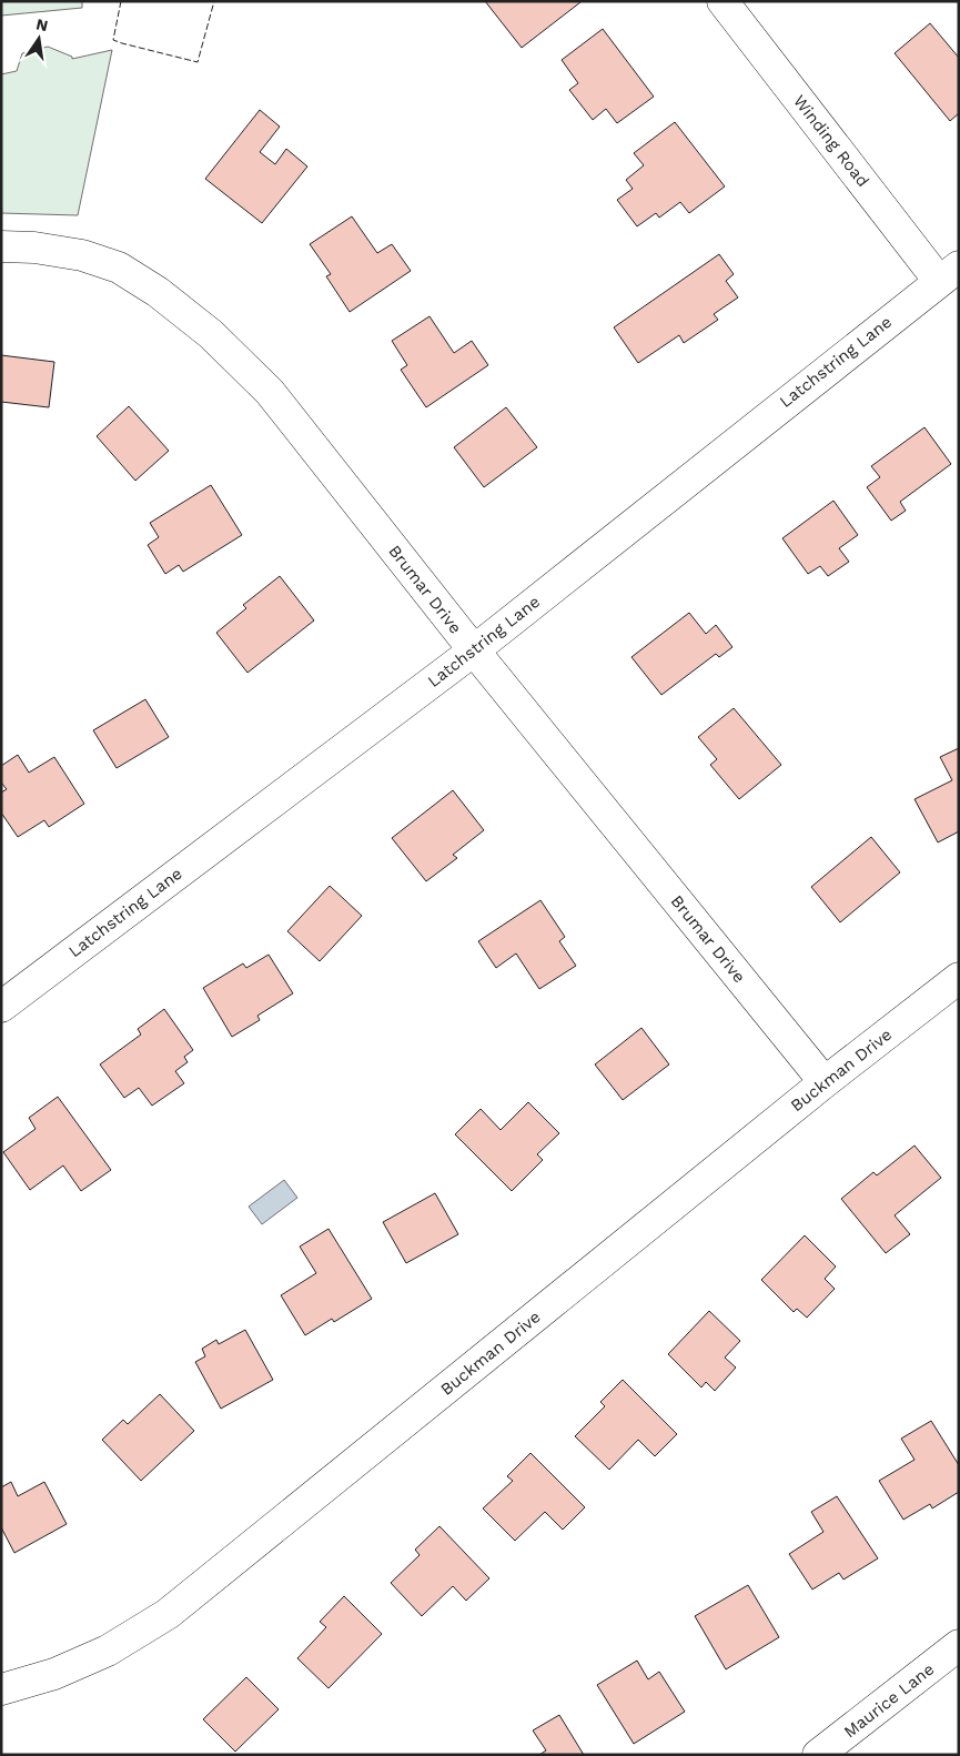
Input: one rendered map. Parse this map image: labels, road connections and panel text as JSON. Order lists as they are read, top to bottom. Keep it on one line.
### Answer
{"streets":{"street":["Winding Road","Latchstring Lane","Brumar Drive","Buckman Drive","Maurice Lane"]},"crossings":[["Winding Road","Latchstring Lane"],["Latchstring Lane","Brumar Drive"],["Brumar Drive","Buckman Drive"]],"north":"top"}
